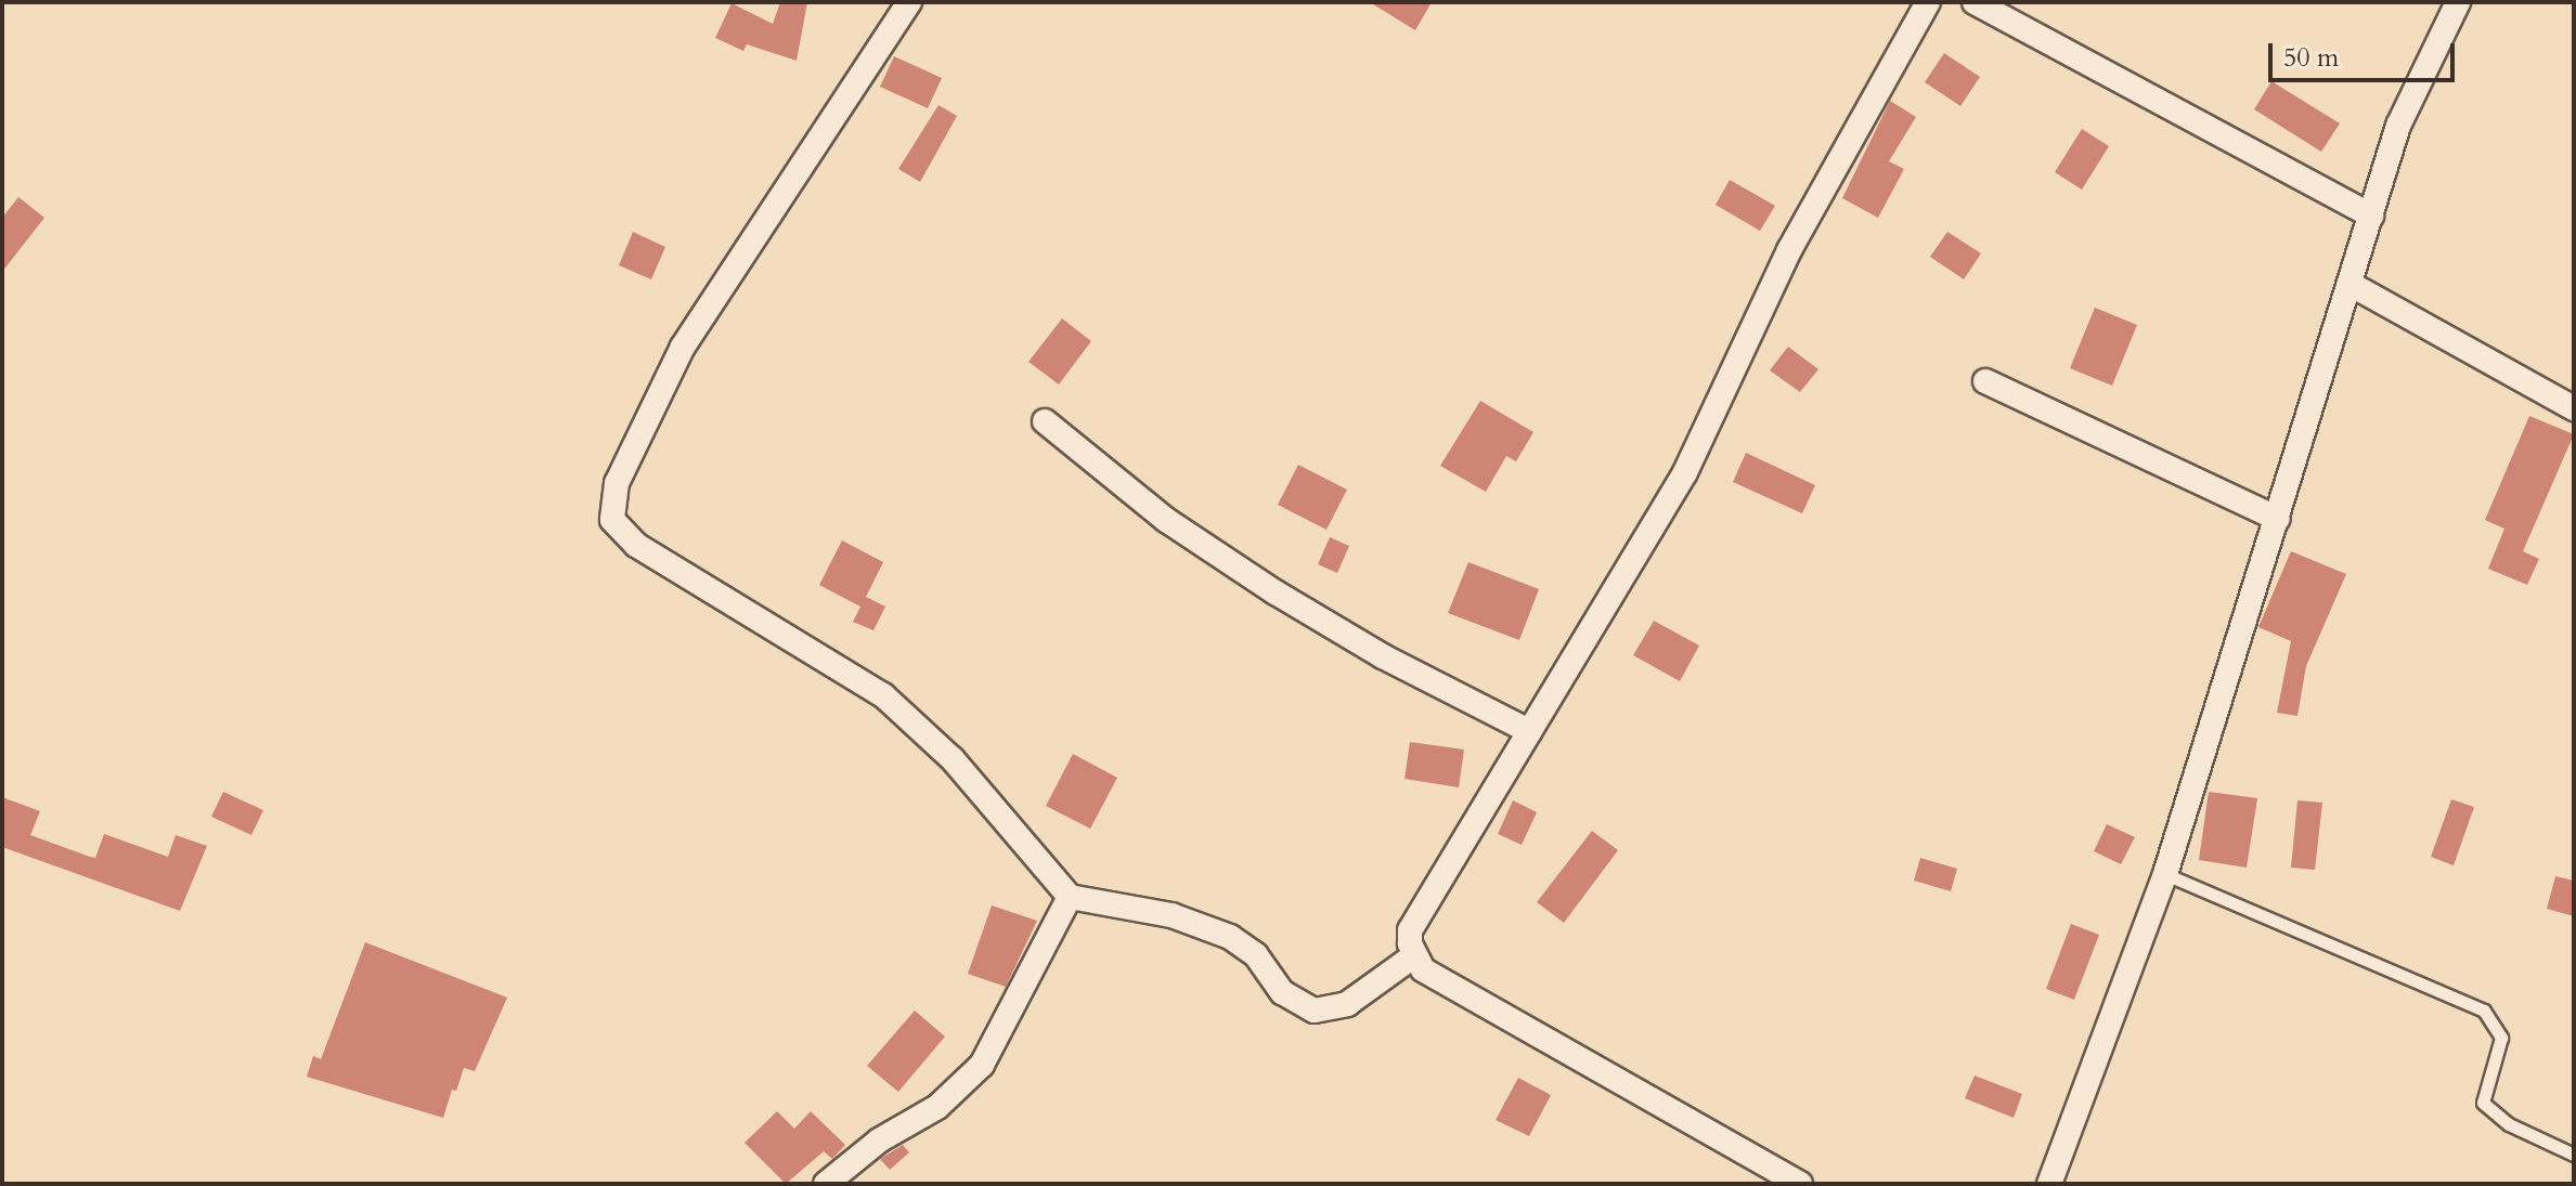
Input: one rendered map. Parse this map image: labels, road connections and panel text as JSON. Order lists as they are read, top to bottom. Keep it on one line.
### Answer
{"scale_bar":"50 m"}
